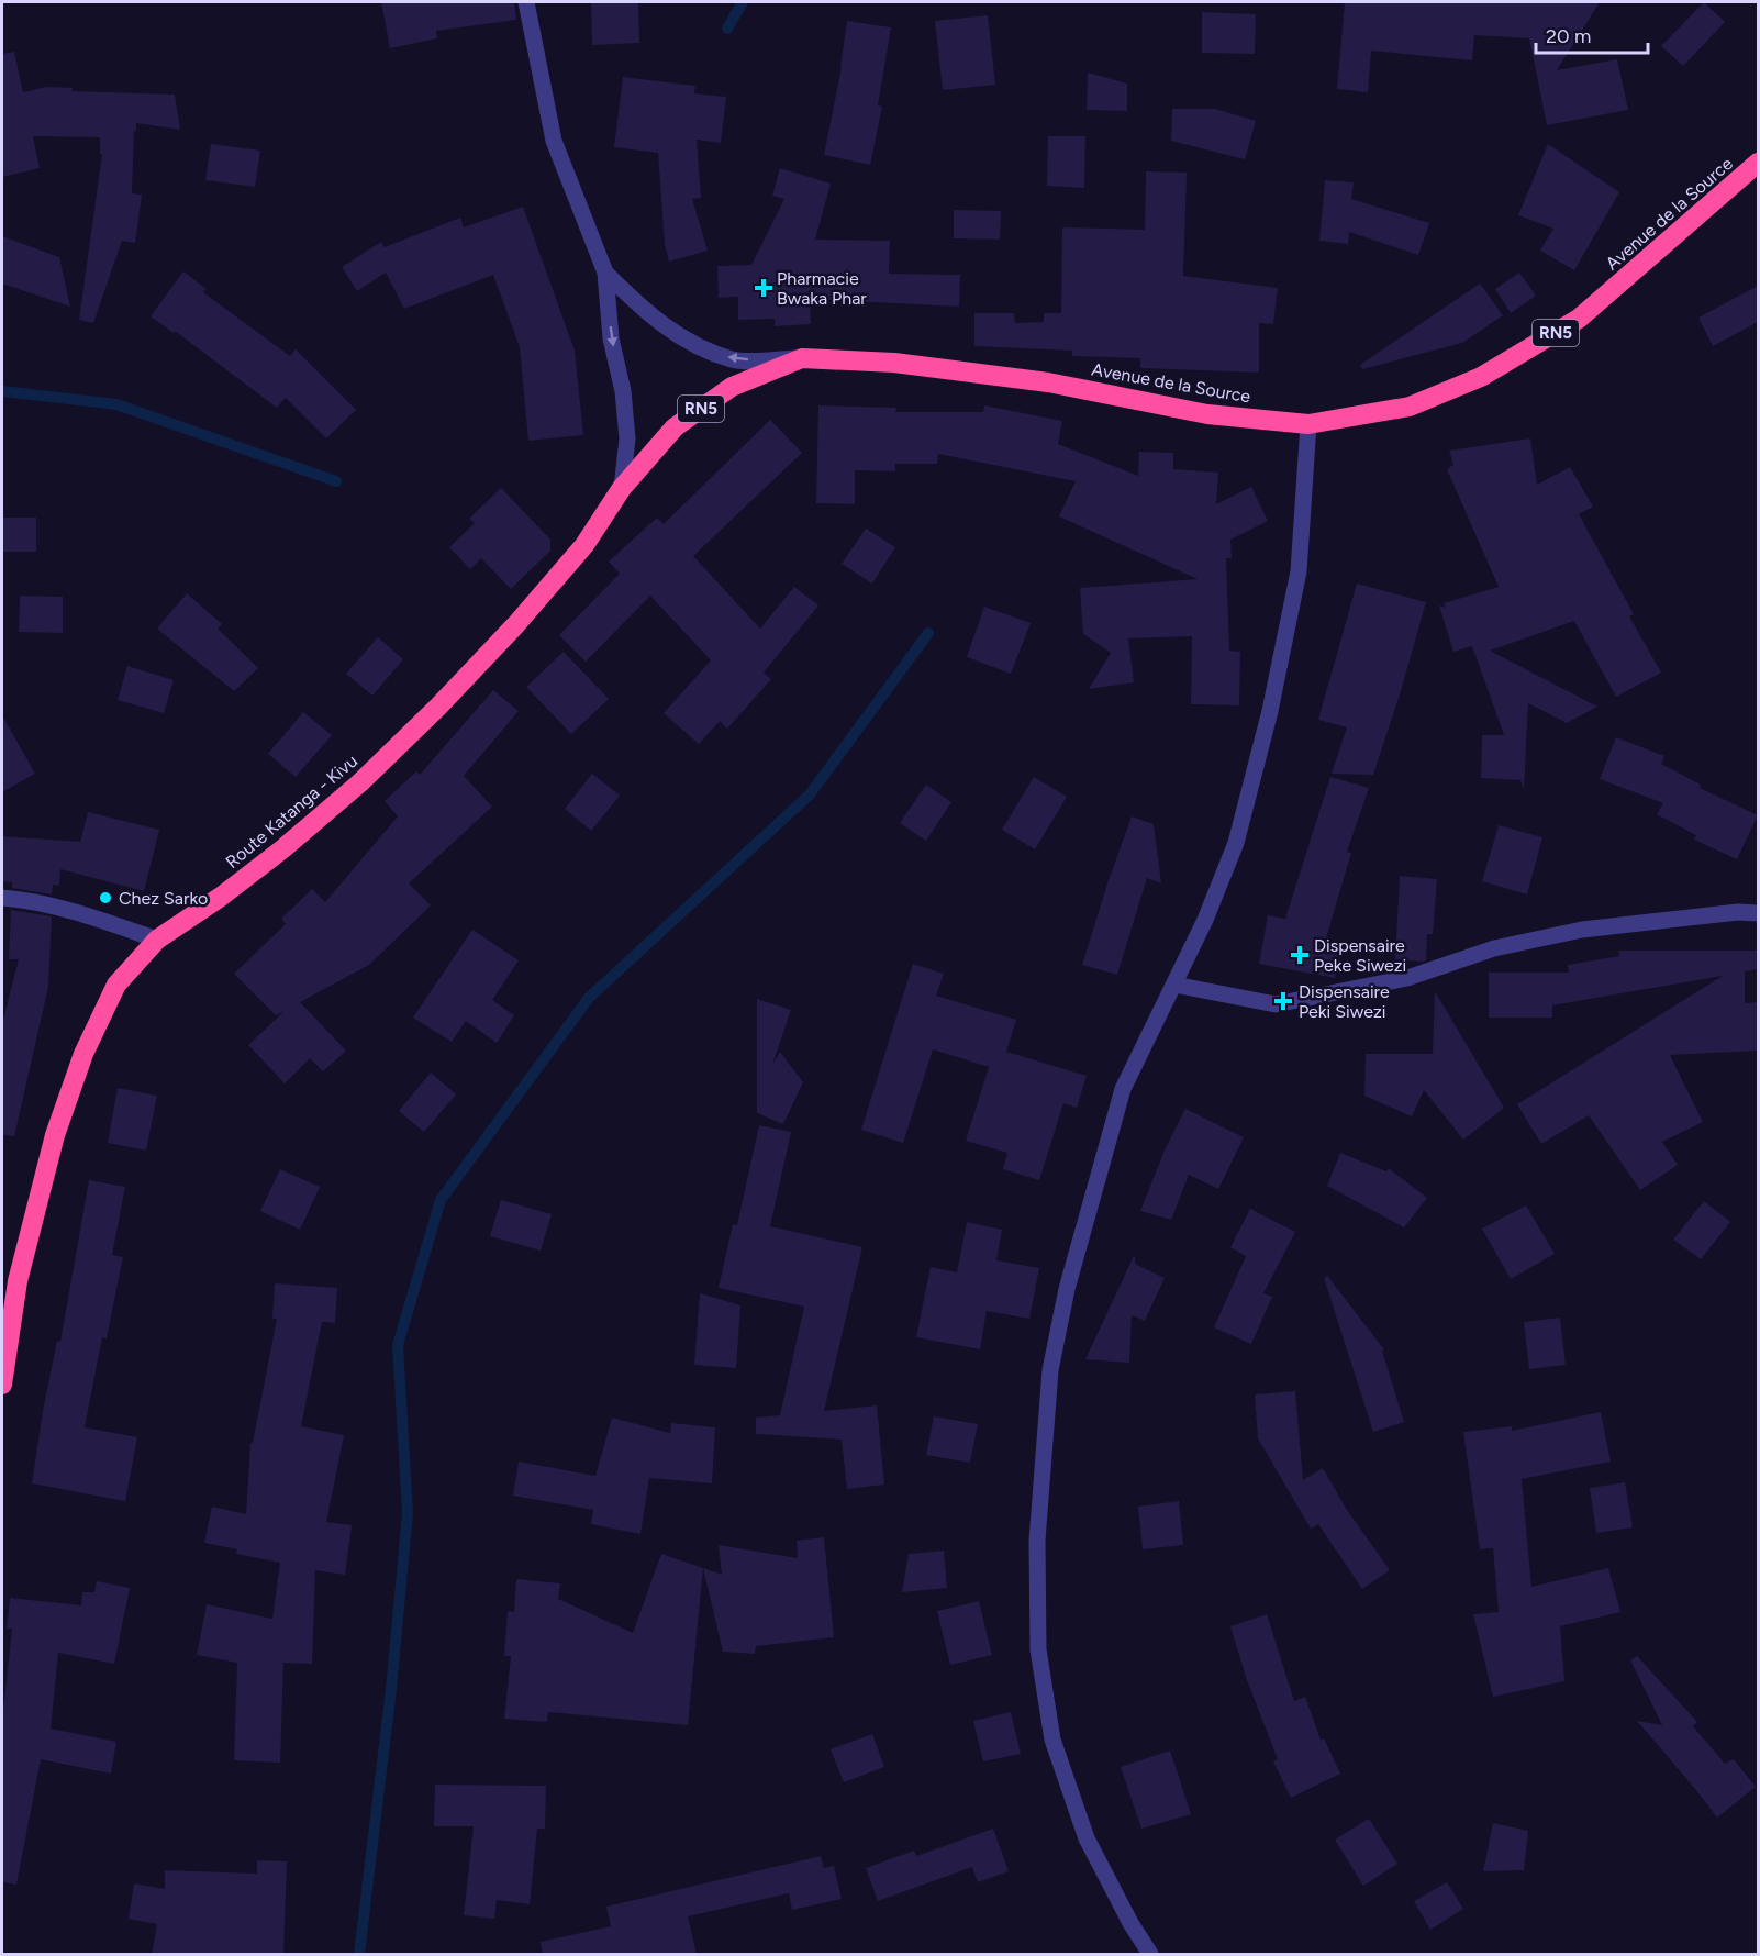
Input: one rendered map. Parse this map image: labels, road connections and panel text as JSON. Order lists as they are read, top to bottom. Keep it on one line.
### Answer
{"streets":{"highway":["Avenue de la Source","RN5","Route Katanga - Kivu"]},"crossings":[["Avenue de la Source","Route Katanga - Kivu"]],"places":{"health":["Pharmacie Bwaka Phar","Dispensaire Peke Siwezi","Dispensaire Peki Siwezi"],"other":["Chez Sarko"]},"scale_bar":"20 m"}
